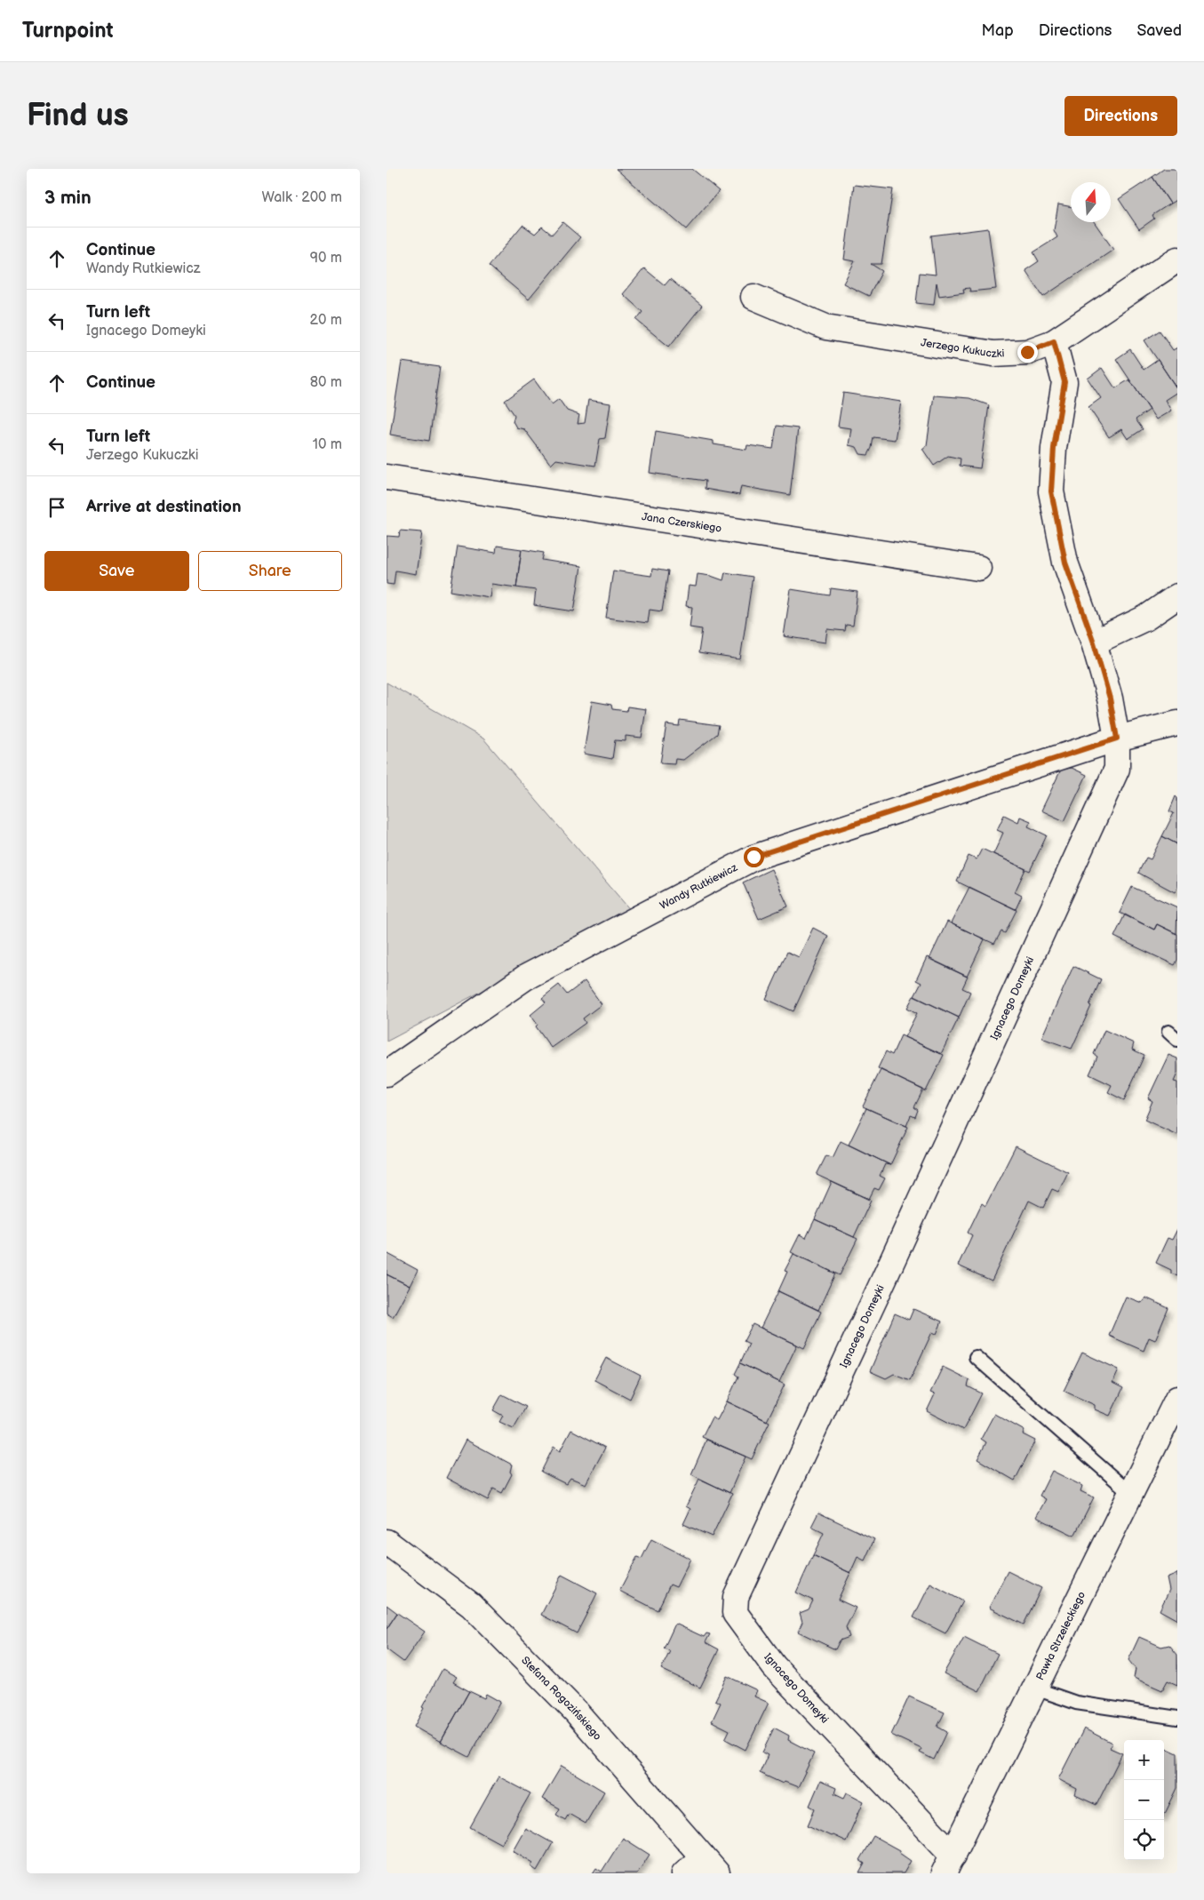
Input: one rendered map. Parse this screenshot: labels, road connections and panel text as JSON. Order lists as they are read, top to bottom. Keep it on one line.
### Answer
{"streets":{"street":["Jerzego Kukuczki","Jana Czerskiego","Wandy Rutkiewicz","Ignacego Domeyki","Pawła Strzeleckiego","Stefana Rogozińskiego"]},"crossings":[["Jerzego Kukuczki","Ignacego Domeyki"],["Wandy Rutkiewicz","Ignacego Domeyki"],["Ignacego Domeyki","Pawła Strzeleckiego"]],"north":"top","page":{"header":"Turnpoint","nav":["Map","Directions","Saved"],"buttons":["Directions",["Save","Share"]],"title":"Find us","heading":["3 min","Walk · 200 m"],"list":[["Continue","Wandy Rutkiewicz","90 m"],["Turn left","Ignacego Domeyki","20 m"],["Continue","80 m"],["Turn left","Jerzego Kukuczki","10 m"],"Arrive at destination"],"map_buttons":["+","−"]}}
